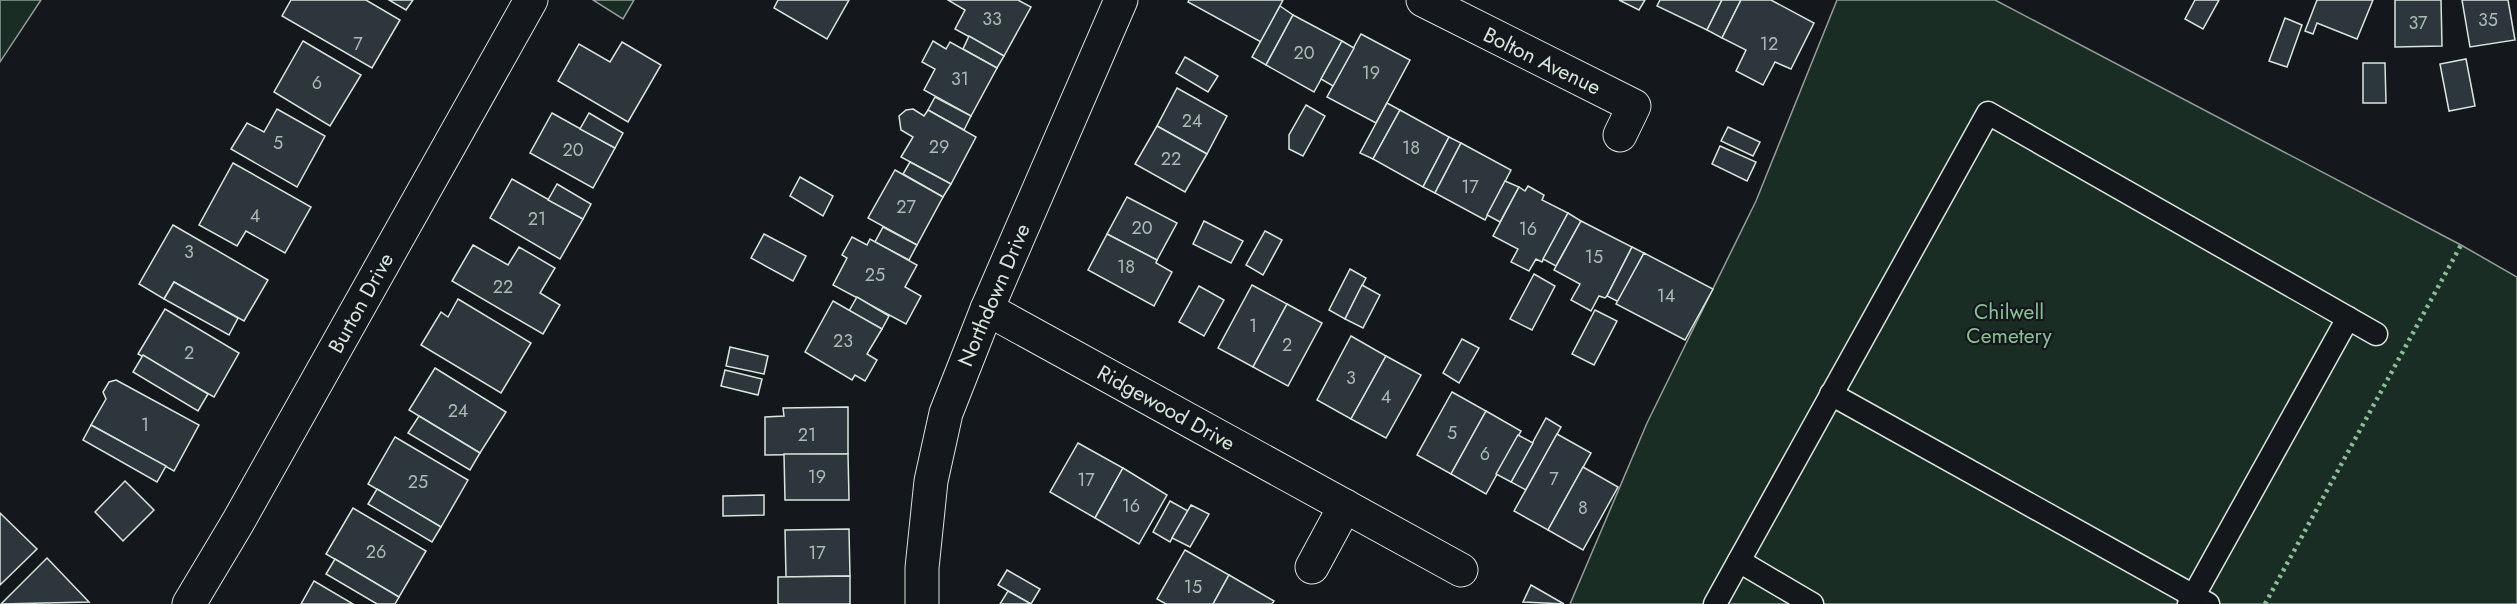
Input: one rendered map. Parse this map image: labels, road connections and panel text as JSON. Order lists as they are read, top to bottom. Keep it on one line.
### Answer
{"streets":{"street":["Bolton Avenue","Northdown Drive","Burton Drive","Ridgewood Drive"]},"crossings":[["Northdown Drive","Ridgewood Drive"]],"parks":["Chilwell Cemetery"],"house_numbers":["33","35","37","7","12","20","19","31","6","24","5","29","18","20","22","17","27","4","21","20","16","3","15","18","25","22","14","1","23","2","2","3","4","24","1","5","21","6","19","7","17","25","16","8","26","17","15"]}
